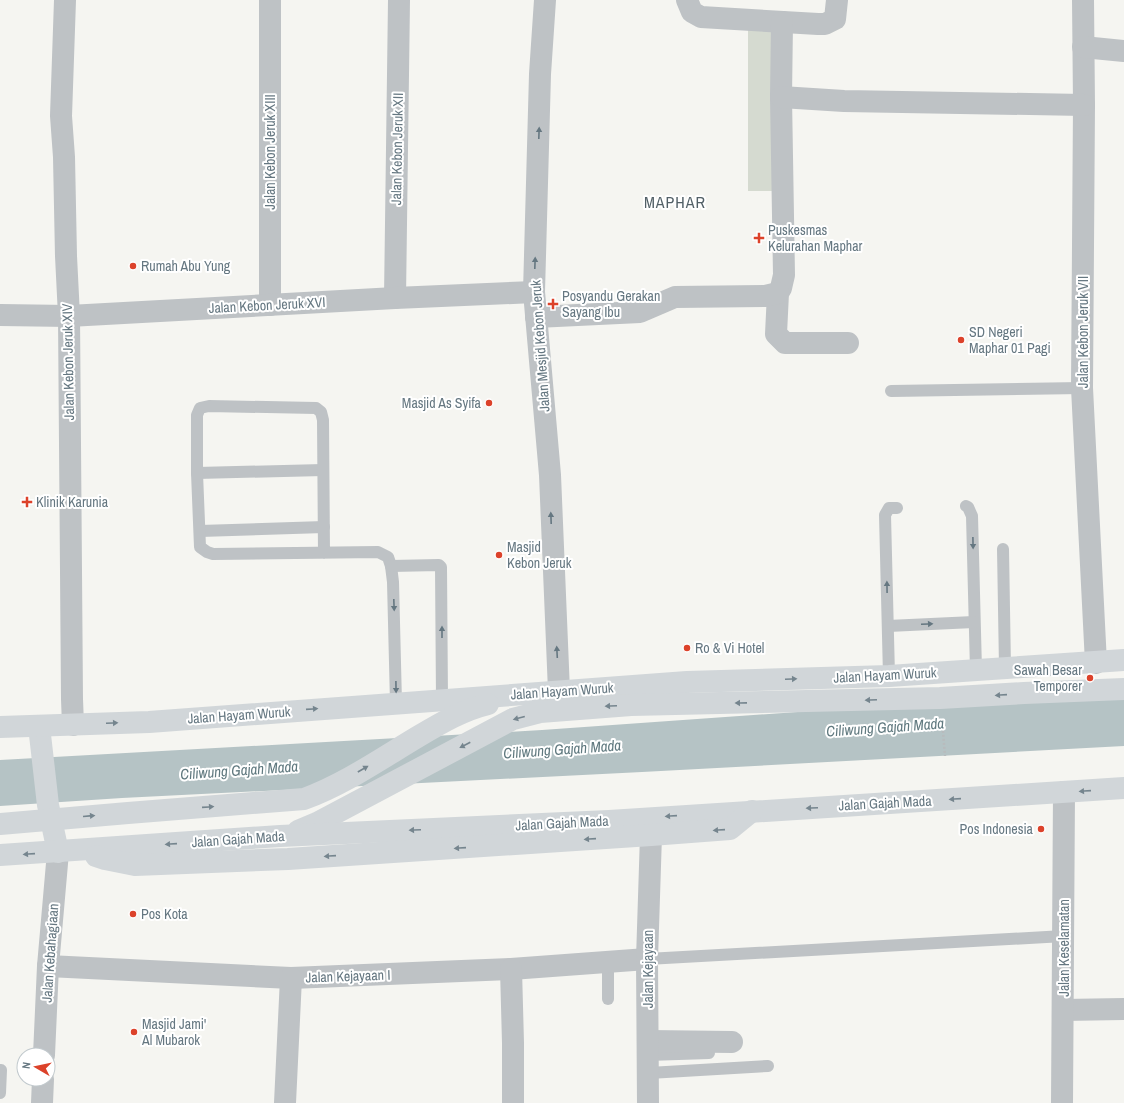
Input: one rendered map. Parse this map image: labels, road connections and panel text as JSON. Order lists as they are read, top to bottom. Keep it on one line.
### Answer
{"streets":{"main road":["Jalan Hayam Wuruk","Jalan Gajah Mada"],"street":["Jalan Kebon Jeruk XII","Jalan Kebon Jeruk XIII","Jalan Kebon Jeruk XVI","Jalan Kebon Jeruk VII","Jalan Mesjid Kebon Jeruk","Jalan Kebon Jeruk XIV","Jalan Keselamatan","Jalan Kebahagiaan","Jalan Kejayaan","Jalan Kejayaan I"]},"crossings":[["Jalan Kebon Jeruk XII","Jalan Kebon Jeruk XVI"],["Jalan Kebon Jeruk XIII","Jalan Kebon Jeruk XVI"],["Jalan Kebon Jeruk XVI","Jalan Mesjid Kebon Jeruk"],["Jalan Kebon Jeruk XVI","Jalan Kebon Jeruk XIV"],["Jalan Kebon Jeruk VII","Jalan Hayam Wuruk"],["Jalan Mesjid Kebon Jeruk","Jalan Hayam Wuruk"],["Jalan Kebon Jeruk XIV","Jalan Hayam Wuruk"],["Jalan Hayam Wuruk","Jalan Gajah Mada"],["Jalan Gajah Mada","Jalan Keselamatan"],["Jalan Gajah Mada","Jalan Kebahagiaan"],["Jalan Kebahagiaan","Jalan Kejayaan I"],["Jalan Kejayaan","Jalan Kejayaan I"]],"one_way":["Jalan Mesjid Kebon Jeruk"],"districts":["MAPHAR"],"water":["Ciliwung Gajah Mada"],"places":{"health":["Puskesmas Kelurahan Maphar","Posyandu Gerakan Sayang Ibu","Klinik Karunia"],"other":["Rumah Abu Yung","SD Negeri Maphar 01 Pagi","Masjid As Syifa","Masjid Kebon Jeruk","Ro & Vi Hotel","Sawah Besar Temporer","Pos Indonesia","Pos Kota","Masjid Jami' Al Mubarok"]},"north":"left"}
